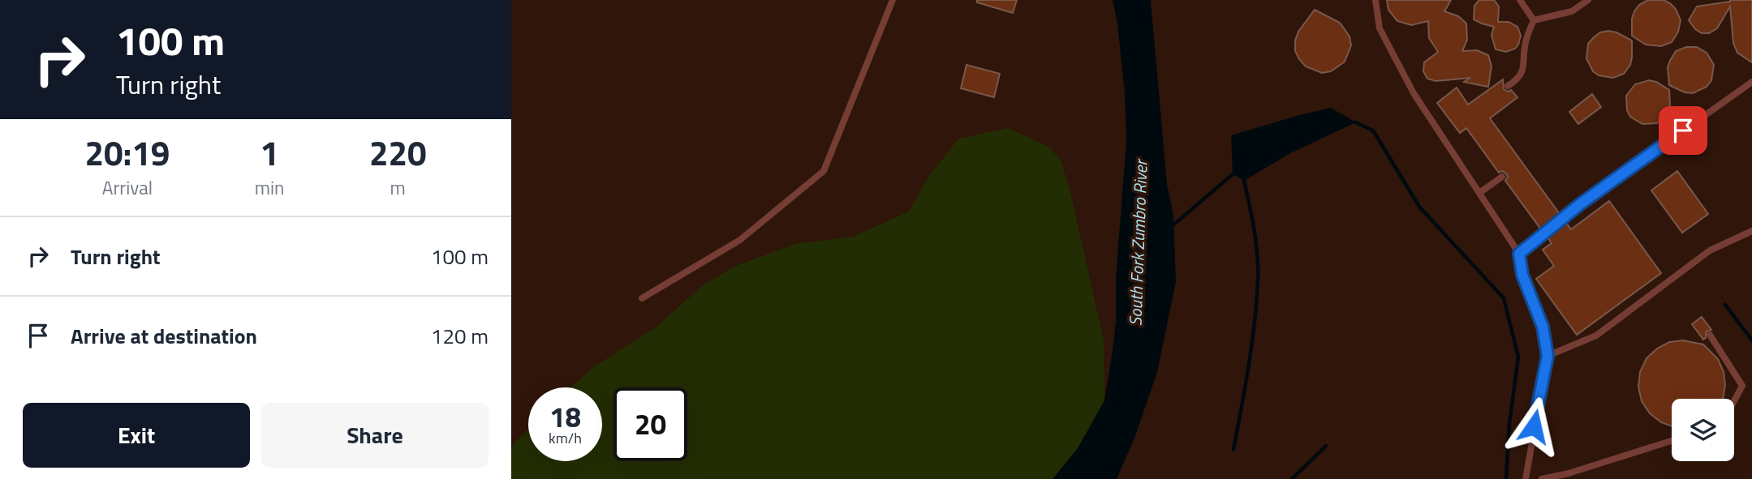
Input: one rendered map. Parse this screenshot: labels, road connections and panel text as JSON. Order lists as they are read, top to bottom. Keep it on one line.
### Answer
{"water":["South Fork Zumbro River"],"page":{"turn":["100 m","Turn right"],"eta":["20:19","Arrival","1","min","220","m"],"list":[{"name":"Turn right","value":"100 m"},{"name":"Arrive at destination","value":"120 m"}],"speed":"18 km/h","limit":"20","buttons":["Exit","Share"]}}
